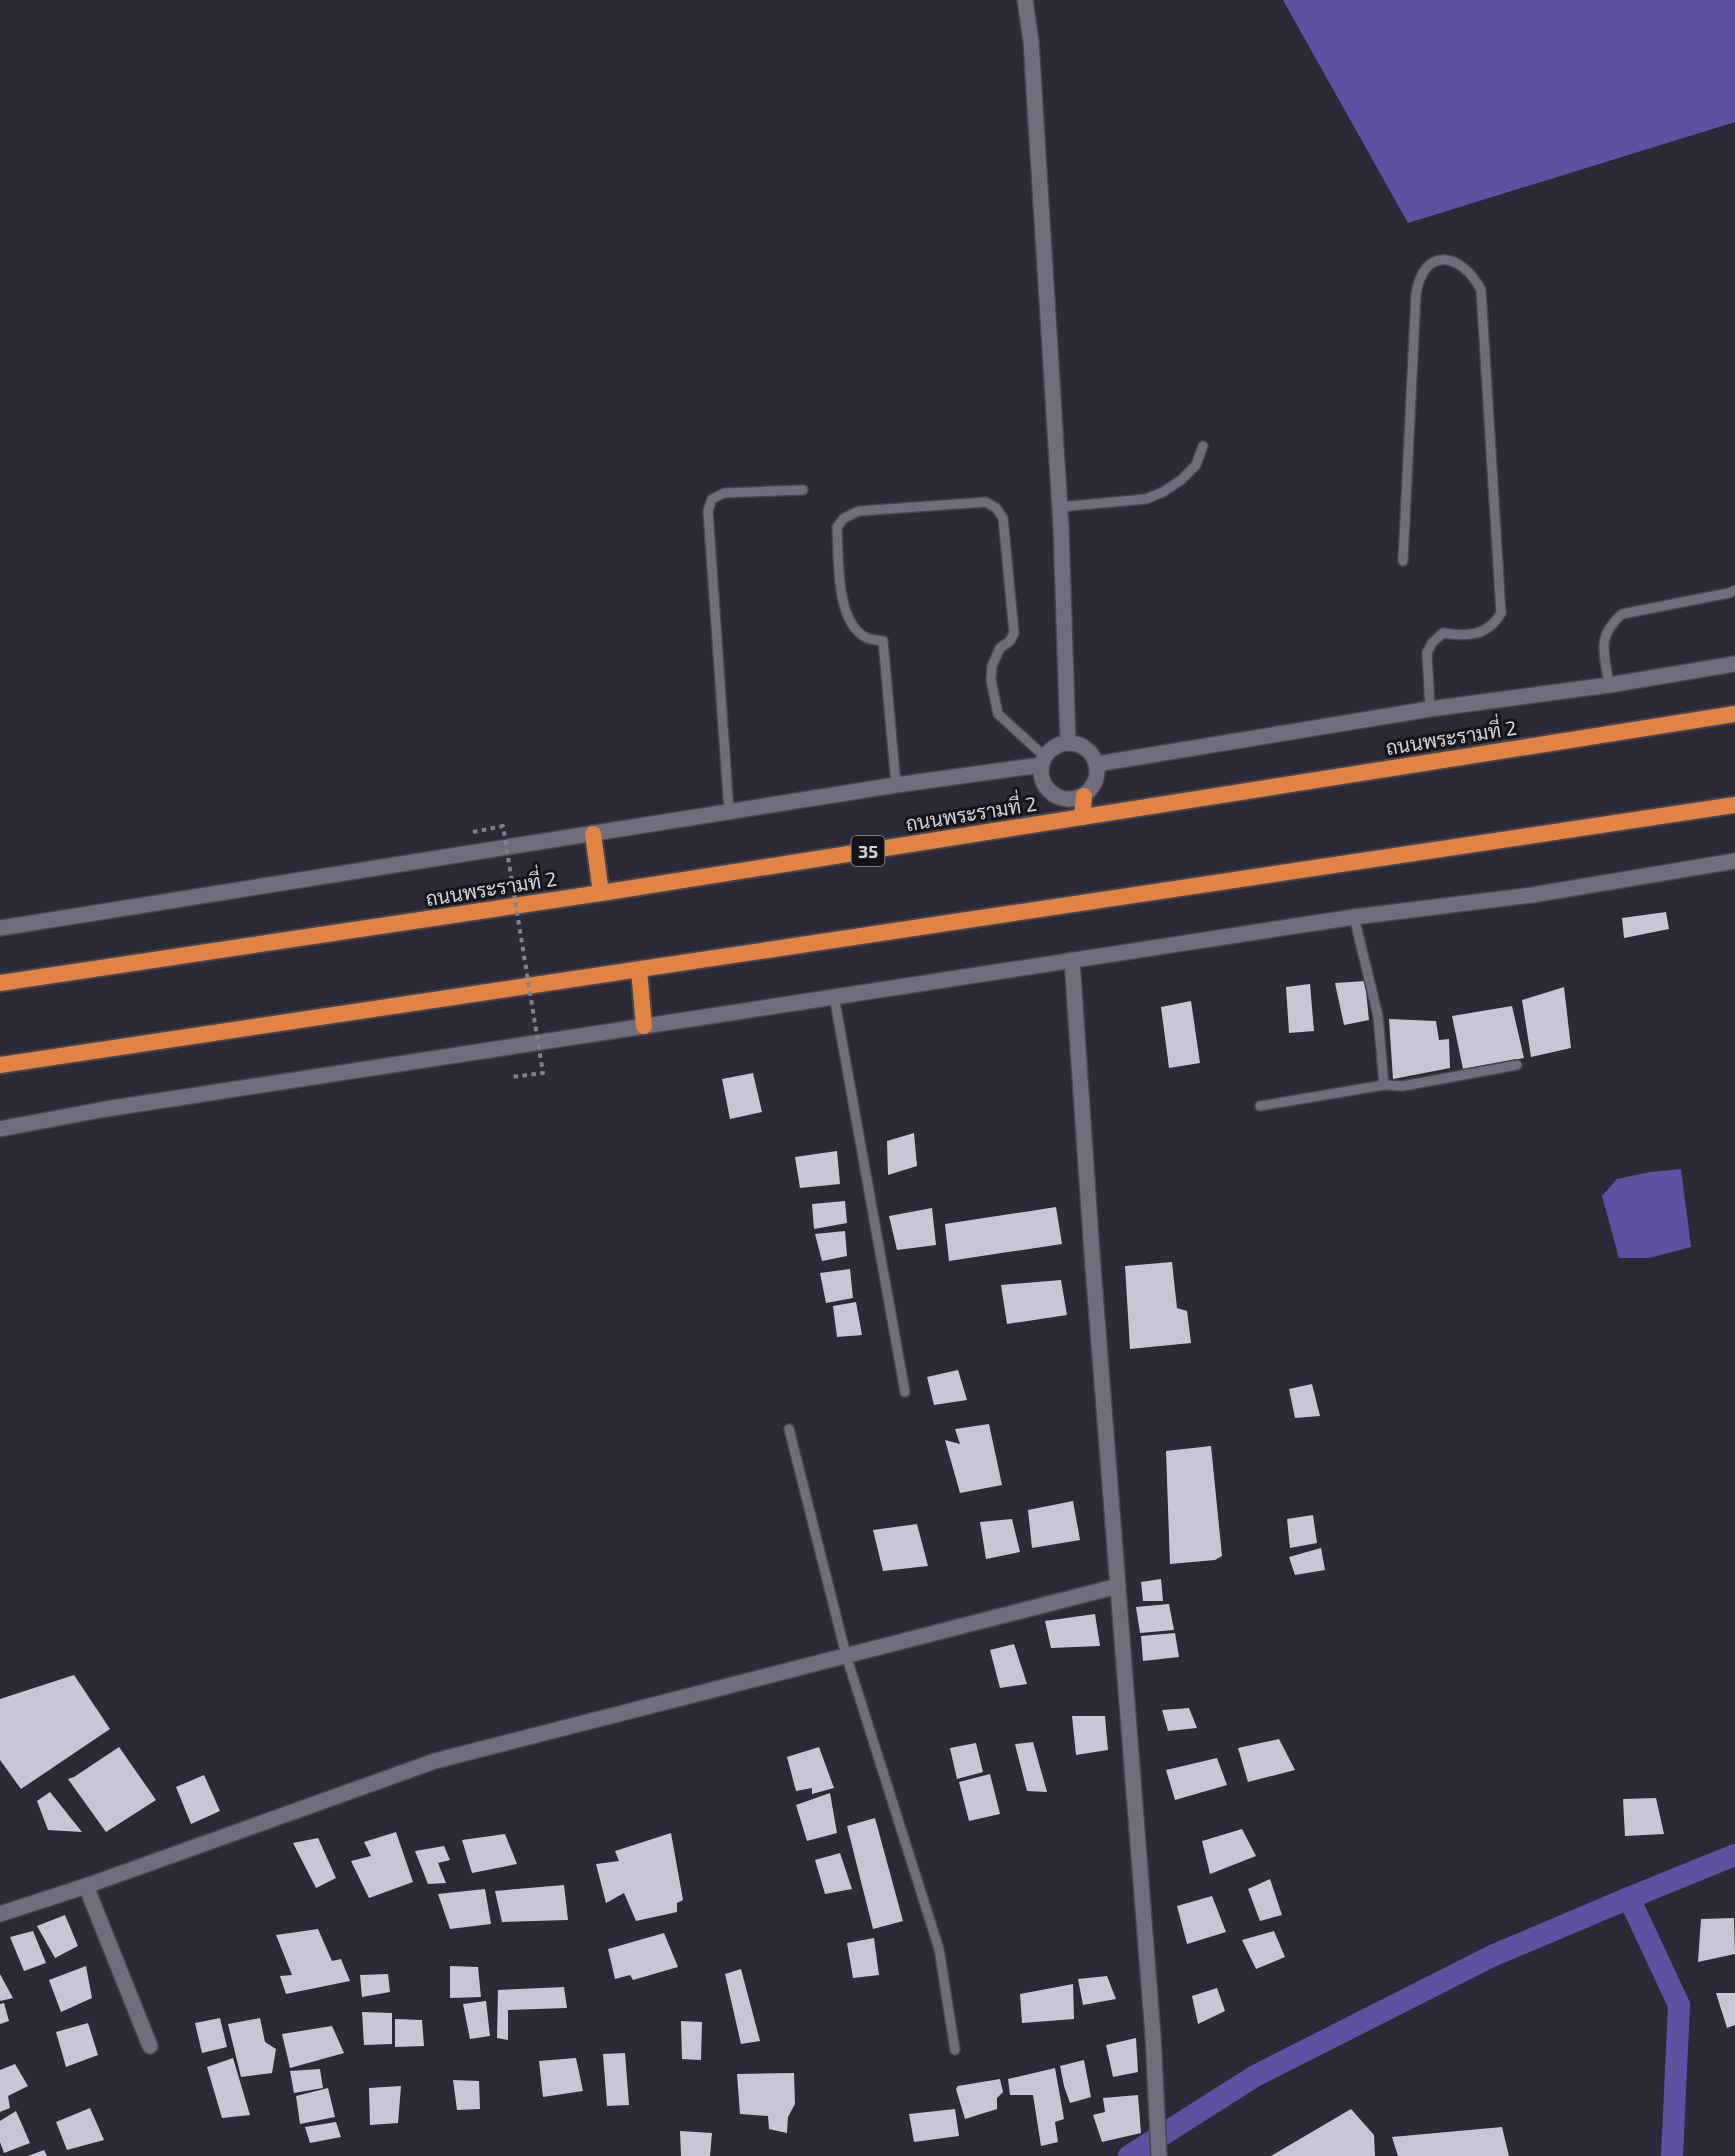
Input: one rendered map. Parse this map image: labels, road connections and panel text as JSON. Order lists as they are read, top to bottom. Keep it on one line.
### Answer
{"streets":{"highway":["ถนนพระรามที่ 2","35"]}}
